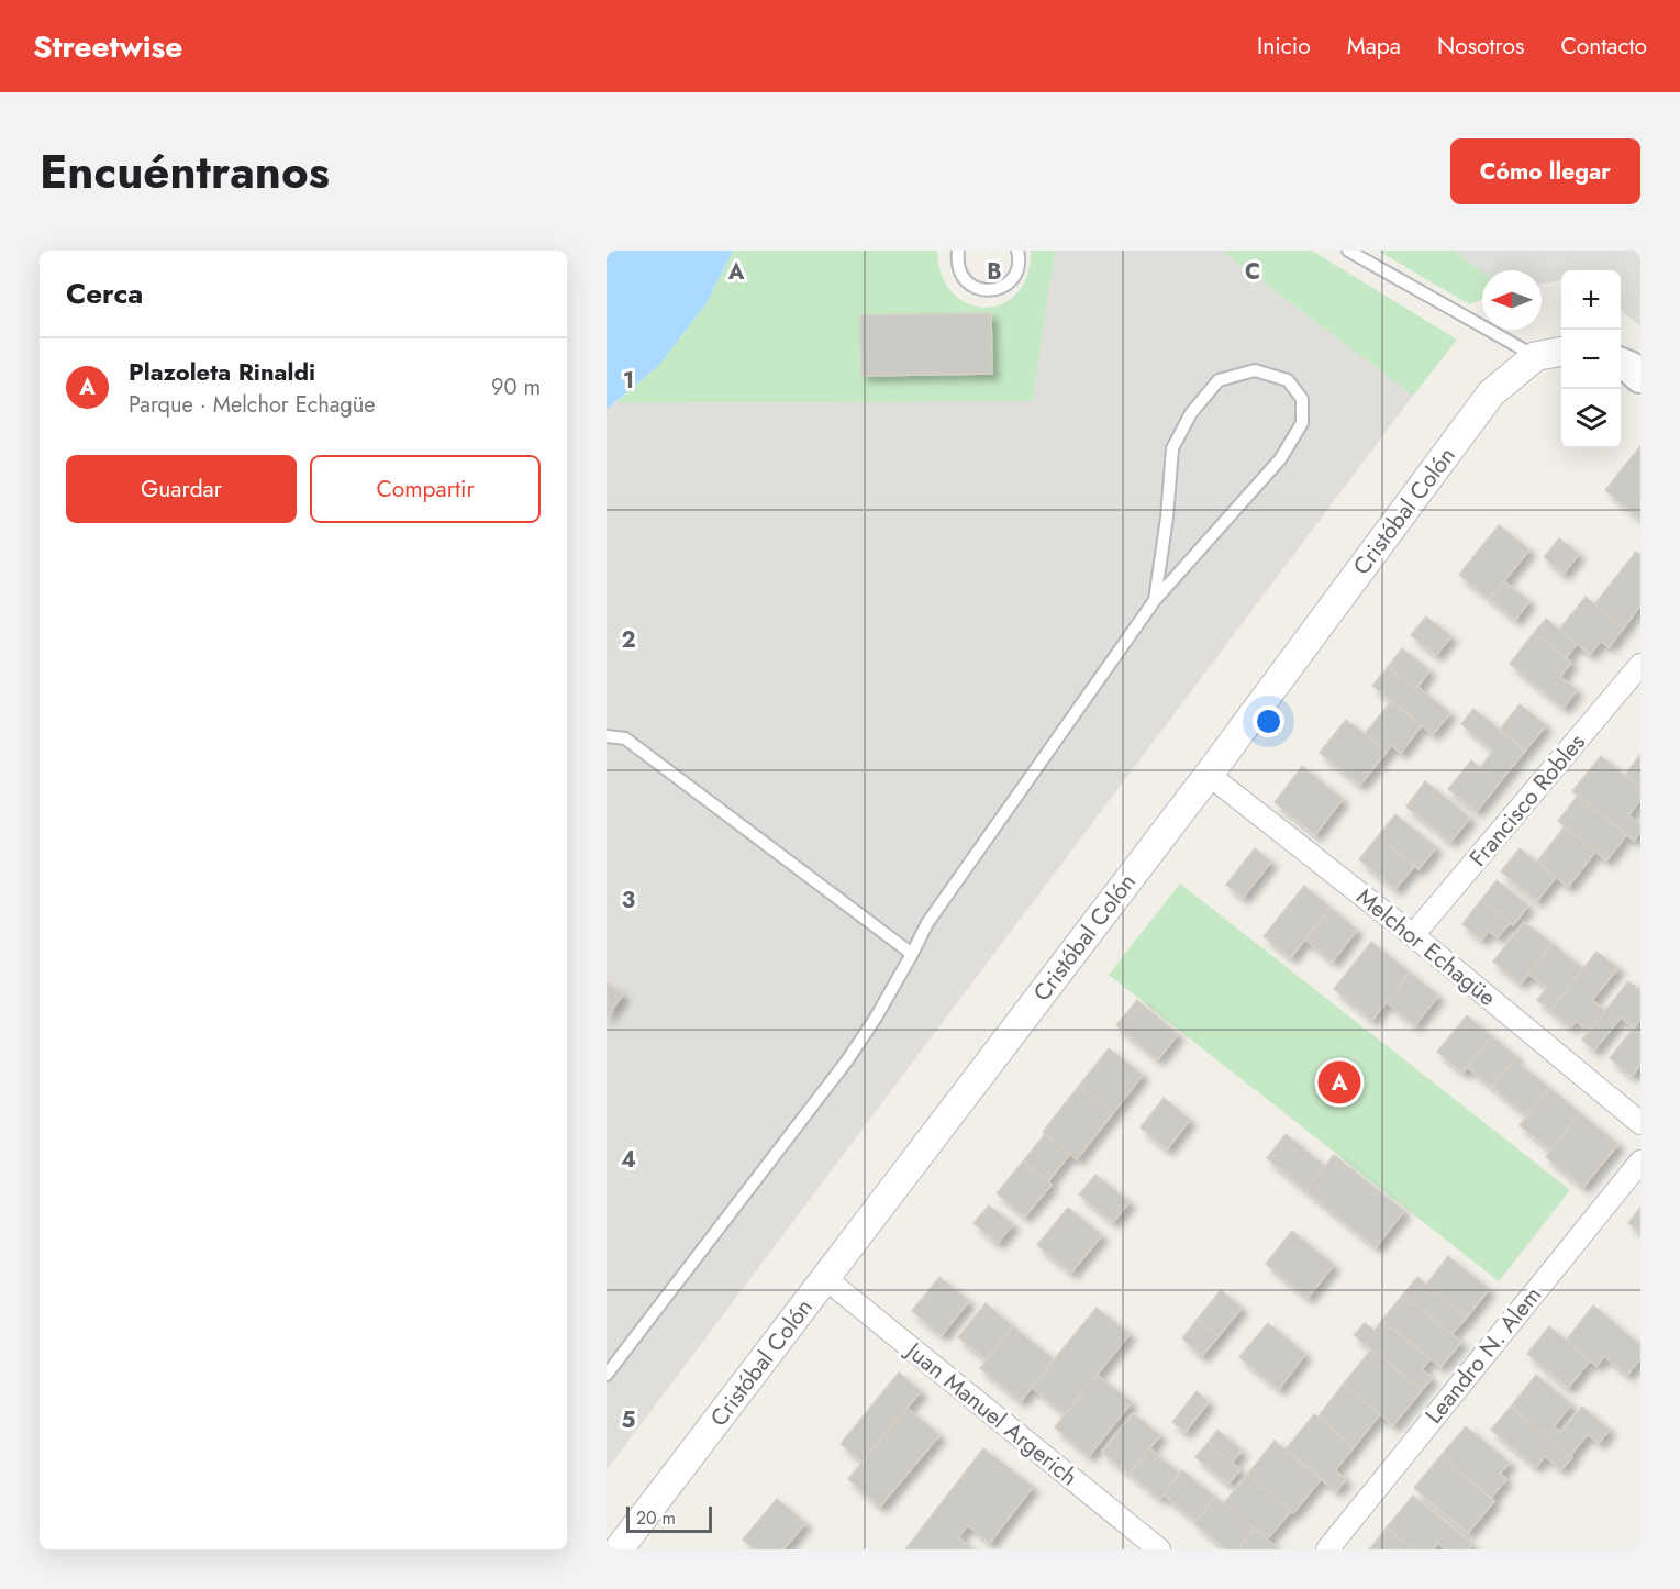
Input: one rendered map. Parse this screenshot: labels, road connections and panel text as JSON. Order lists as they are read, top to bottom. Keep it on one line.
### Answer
{"streets":{"street":["Cristóbal Colón","Francisco Robles","Melchor Echagüe","Leandro N. Alem","Juan Manuel Argerich"]},"crossings":[["Cristóbal Colón","Melchor Echagüe"],["Cristóbal Colón","Juan Manuel Argerich"],["Francisco Robles","Melchor Echagüe"]],"scale_bar":"20 m","north":"left","page":{"header":"Streetwise","nav":["Inicio","Mapa","Nosotros","Contacto"],"title":"Encuéntranos","buttons":["Cómo llegar",["Guardar","Compartir"]],"heading":"Cerca","map_buttons":["+","−"],"list":[{"mark":"A","name":"Plazoleta Rinaldi","note":"Parque · Melchor Echagüe","value":"90 m"}],"pins":"A","scale":"20 m"},"grid":{"columns":["A","B","C"],"rows":["1","2","3","4","5"]}}
